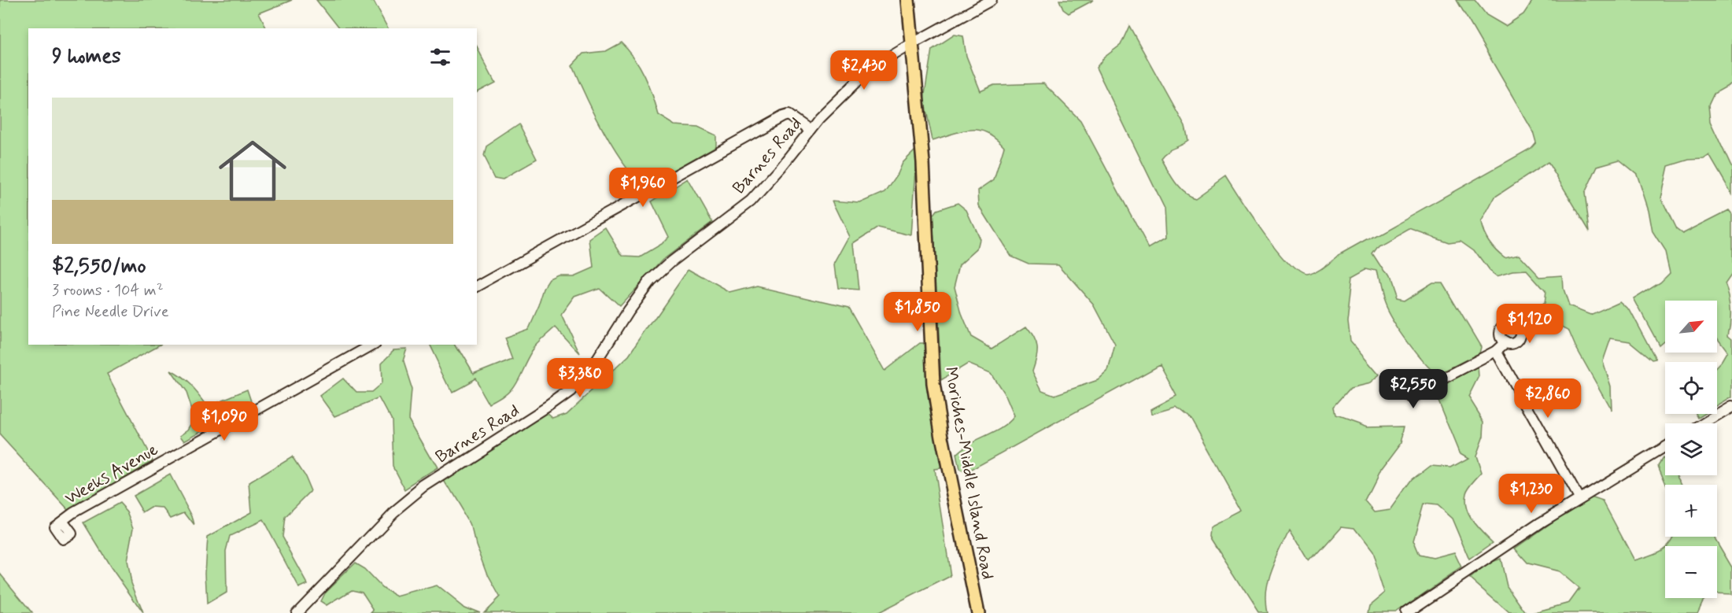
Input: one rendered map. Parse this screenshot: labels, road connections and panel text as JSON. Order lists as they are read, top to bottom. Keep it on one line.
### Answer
{"streets":{"main road":["Moriches-Middle Island Road"],"street":["Barnes Road","Weeks Avenue"]},"crossings":[["Barnes Road","Moriches-Middle Island Road"]],"north":"top right","page":{"heading":"9 homes","price":["$2,430","$1,960","$1,850","$1,120","$3,380","$2,550","$2,860","$1,090","$1,230"],"list":[{"name":"$2,550/mo","note":"3 rooms · 104 m² · Pine Needle Drive"}],"map_buttons":["+","−"]}}
